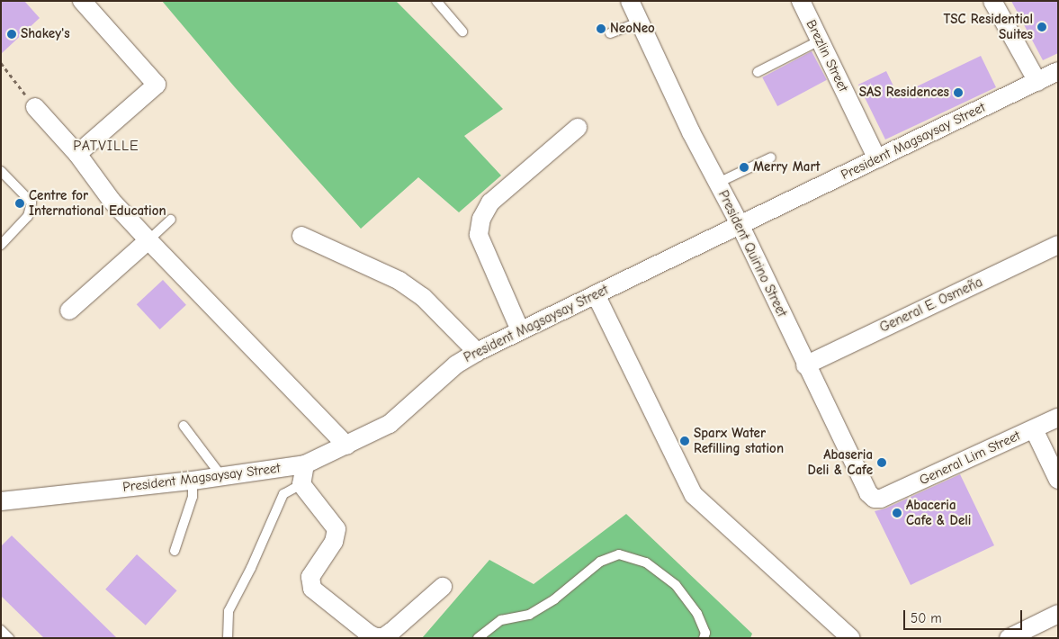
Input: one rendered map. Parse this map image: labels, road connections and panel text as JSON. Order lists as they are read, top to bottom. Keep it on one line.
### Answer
{"streets":{"street":["Brezlin Street","President Magsaysay Street","President Quirino Street","General E. Osmeña","General Lim Street"]},"crossings":[["Brezlin Street","President Magsaysay Street"],["President Magsaysay Street","President Quirino Street"],["President Quirino Street","General E. Osmeña"],["President Quirino Street","General Lim Street"]],"districts":["PATVILLE"],"places":["TSC Residential Suites","NeoNeo","Shakey's","SAS Residences","Merry Mart","Centre for International Education","Sparx Water Refilling station","Abaseria Deli & Cafe","Abaceria Cafe & Deli"],"scale_bar":"50 m"}
